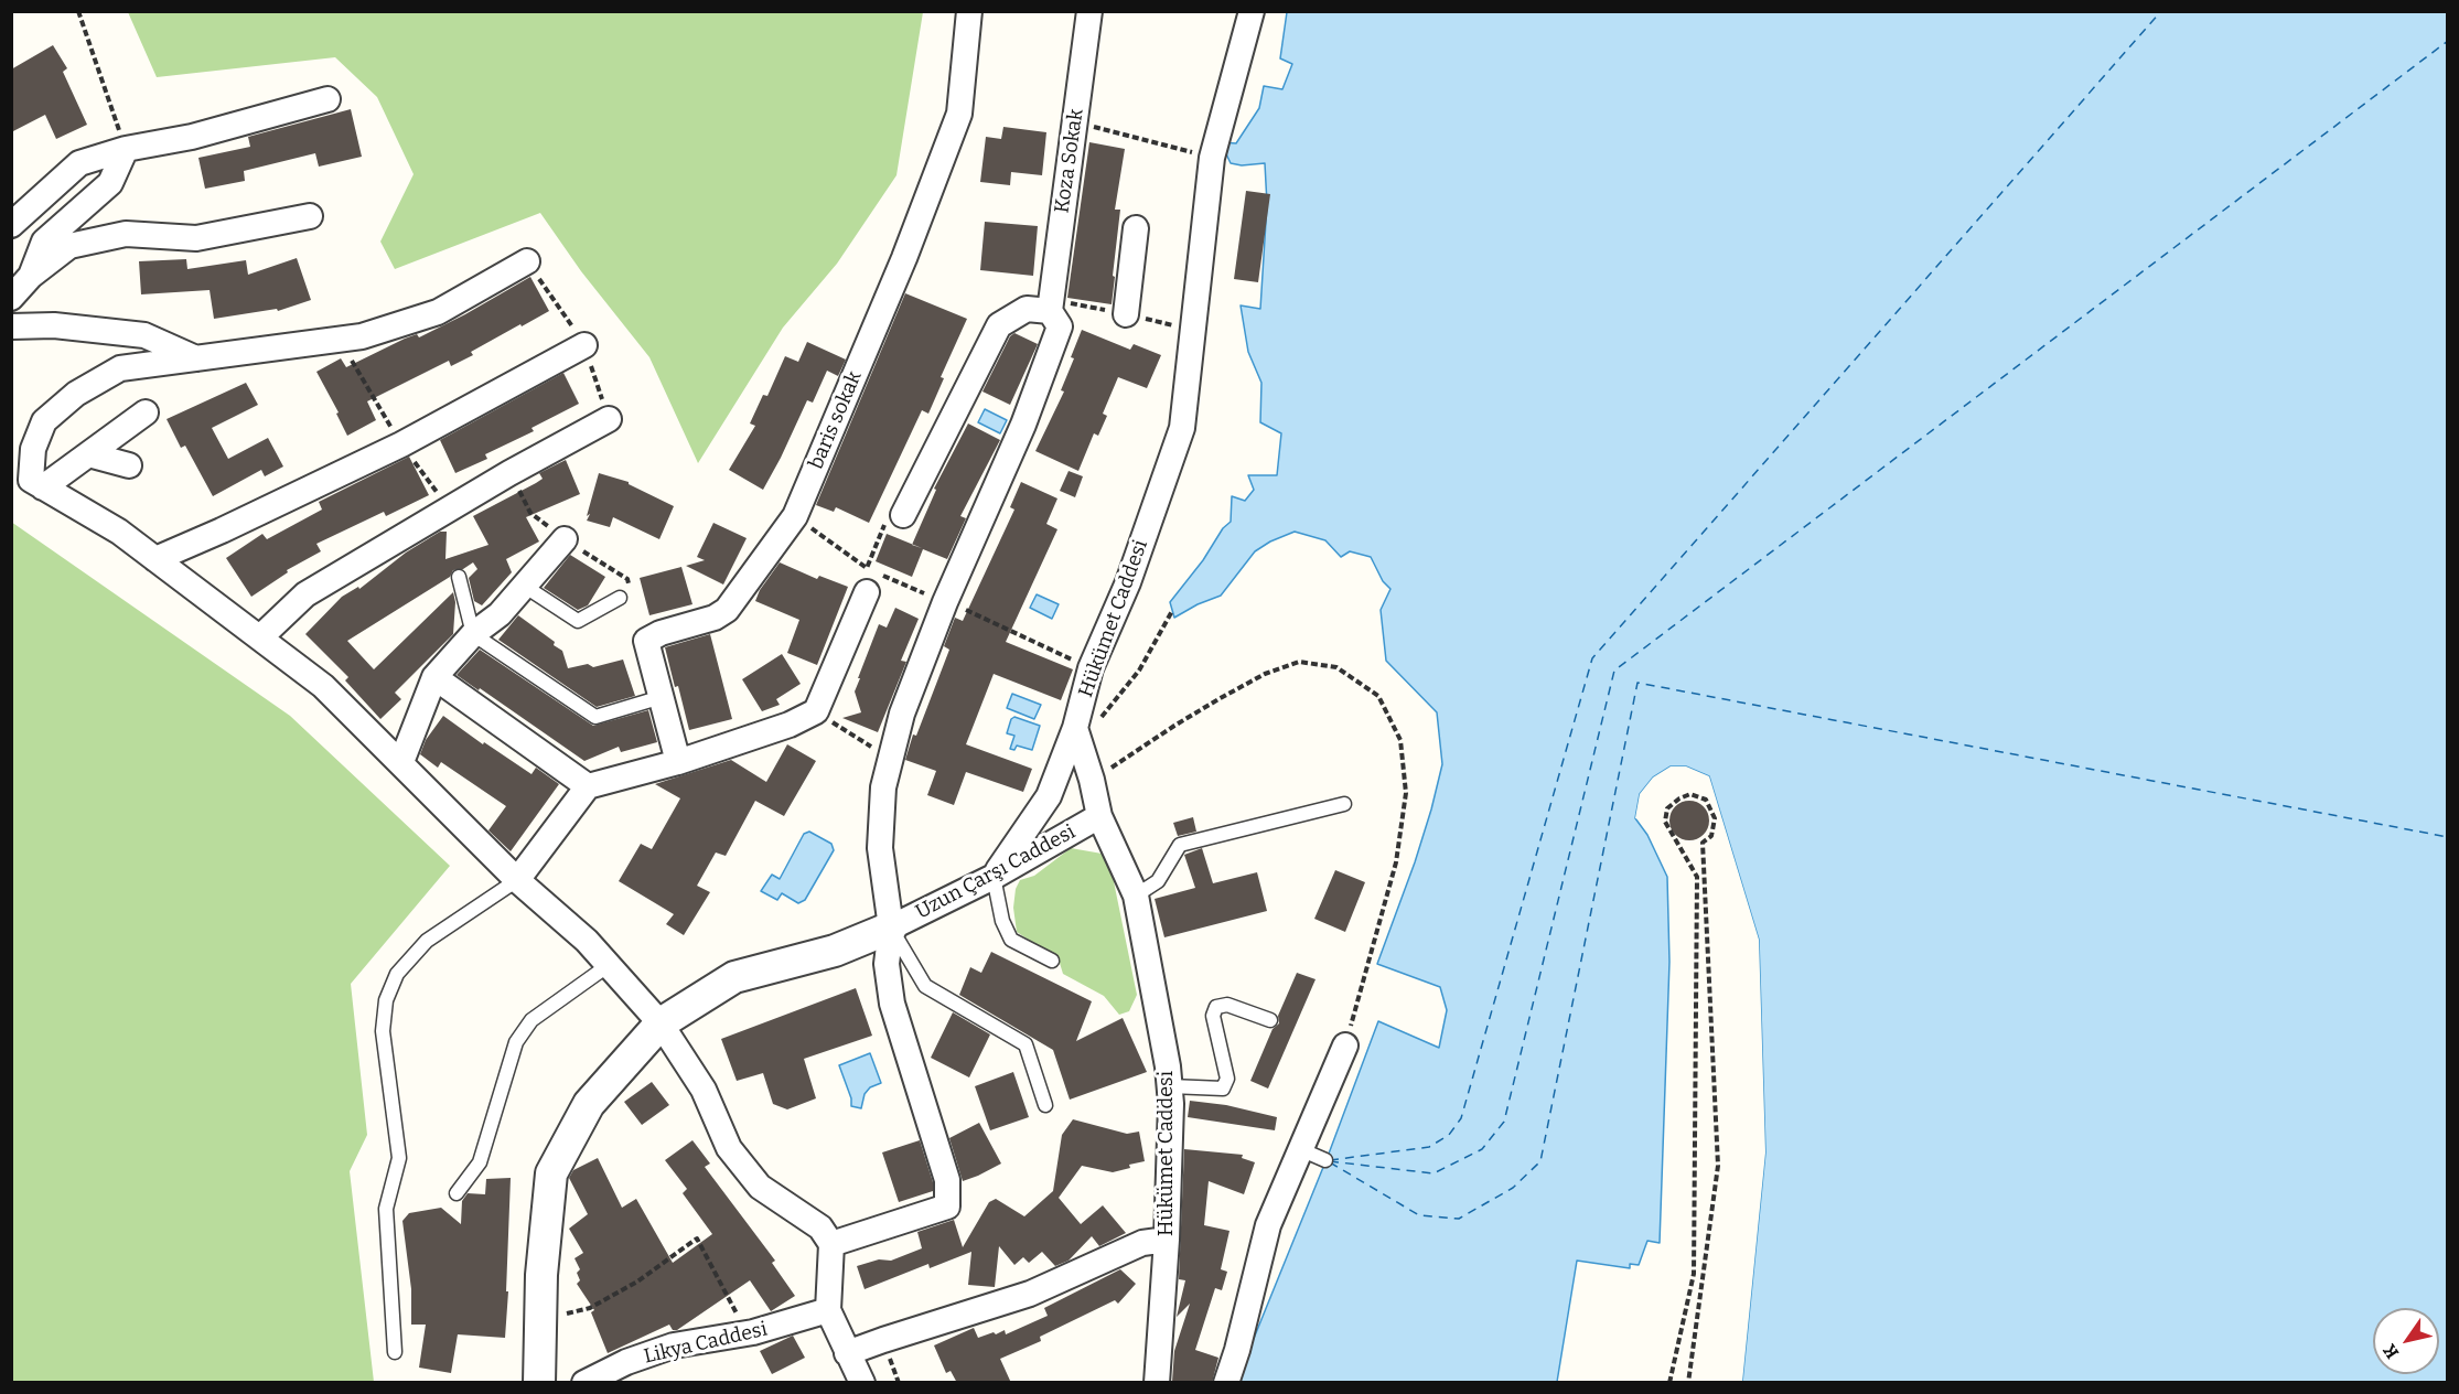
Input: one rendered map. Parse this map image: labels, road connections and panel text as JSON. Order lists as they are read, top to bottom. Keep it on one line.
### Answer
{"streets":{"street":["Koza Sokak","baris sokak","Hükümet Caddesi","Uzun Çarşı Caddesi","Likya Caddesi"]},"crossings":[["Hükümet Caddesi","Uzun Çarşı Caddesi"]],"north":"bottom left"}
